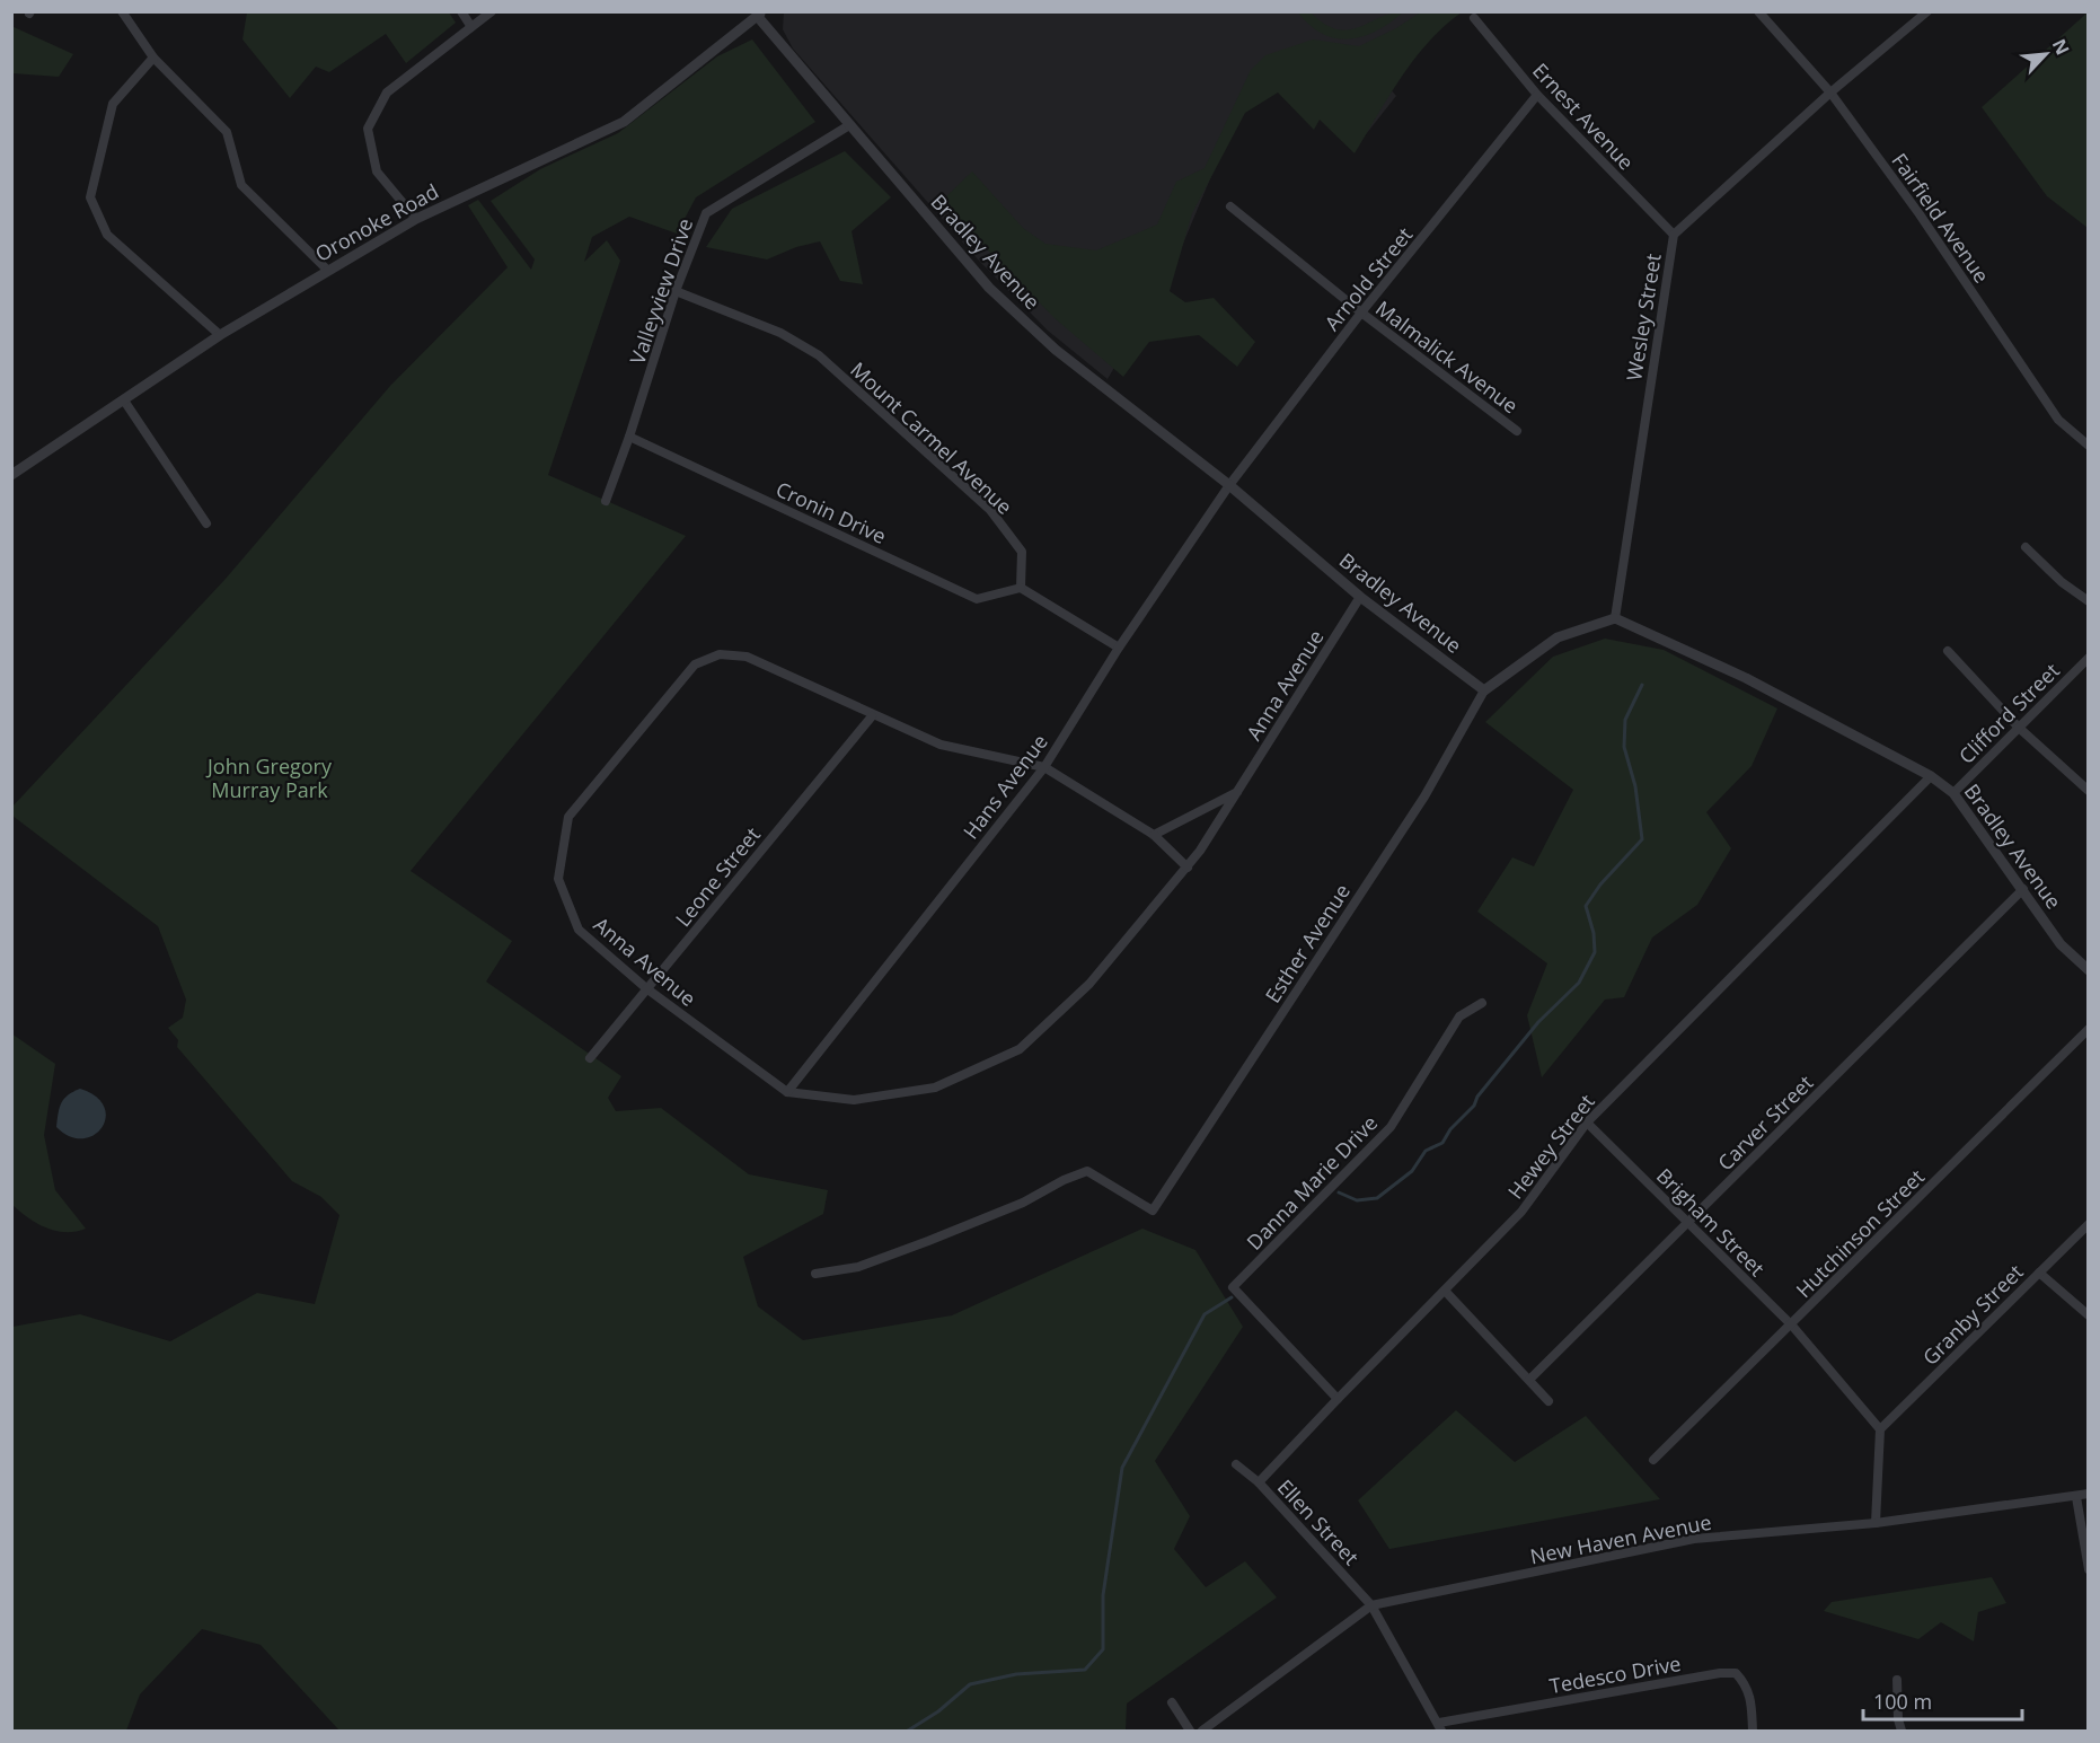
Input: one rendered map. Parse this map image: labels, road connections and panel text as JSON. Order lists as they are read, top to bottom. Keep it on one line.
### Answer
{"streets":{"street":["Ernest Avenue","Fairfield Avenue","Oronoke Road","Bradley Avenue","Arnold Street","Valleyview Drive","Wesley Street","Malmalick Avenue","Mount Carmel Avenue","Cronin Drive","Anna Avenue","Clifford Street","Hans Avenue","Leone Street","Esther Avenue","Carver Street","Hewey Street","Danna Marie Drive","Brigham Street","Hutchinson Street","Granby Street","Ellen Street","New Haven Avenue","Tedesco Drive"]},"crossings":[["Ernest Avenue","Arnold Street"],["Ernest Avenue","Wesley Street"],["Fairfield Avenue","Wesley Street"],["Oronoke Road","Bradley Avenue"],["Bradley Avenue","Arnold Street"],["Bradley Avenue","Valleyview Drive"],["Bradley Avenue","Wesley Street"],["Bradley Avenue","Anna Avenue"],["Bradley Avenue","Clifford Street"],["Bradley Avenue","Hans Avenue"],["Bradley Avenue","Esther Avenue"],["Bradley Avenue","Carver Street"],["Bradley Avenue","Hewey Street"],["Arnold Street","Malmalick Avenue"],["Arnold Street","Hans Avenue"],["Valleyview Drive","Mount Carmel Avenue"],["Valleyview Drive","Cronin Drive"],["Mount Carmel Avenue","Cronin Drive"],["Anna Avenue","Hans Avenue"],["Anna Avenue","Leone Street"],["Carver Street","Brigham Street"],["Hewey Street","Danna Marie Drive"],["Hewey Street","Brigham Street"],["Hewey Street","Ellen Street"],["Brigham Street","Hutchinson Street"],["Brigham Street","Granby Street"],["Ellen Street","New Haven Avenue"],["Ellen Street","Tedesco Drive"]],"parks":["John Gregory Murray Park"],"scale_bar":"100 m","north":"top right"}
